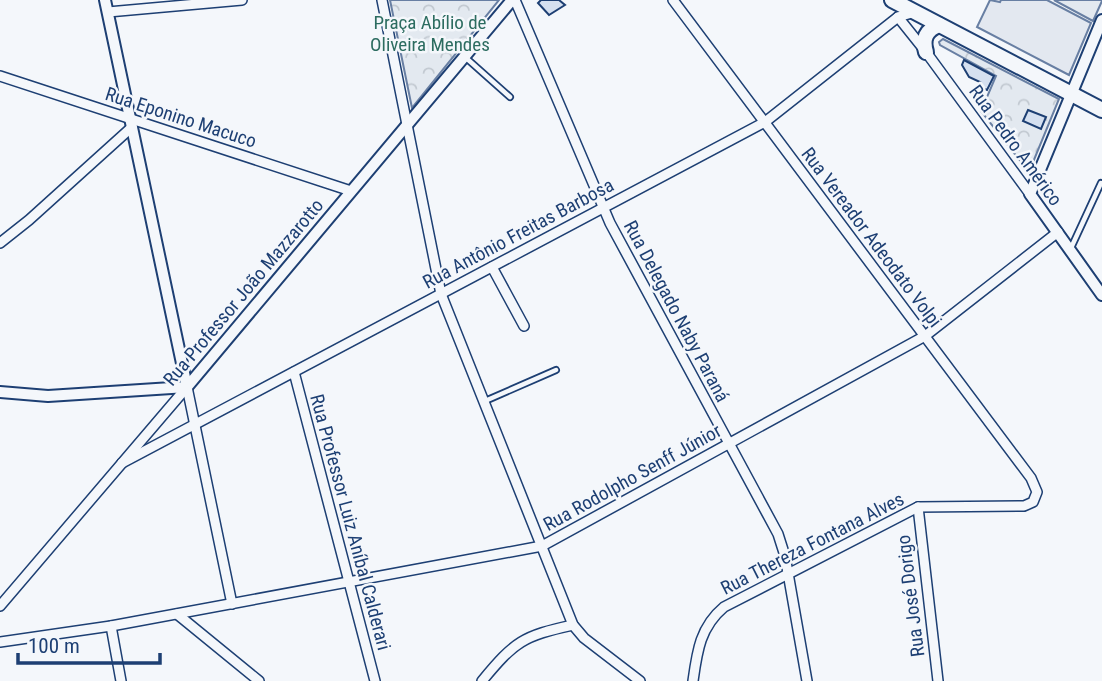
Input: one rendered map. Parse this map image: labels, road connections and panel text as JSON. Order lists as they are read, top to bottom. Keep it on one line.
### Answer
{"streets":{"street":["Rua Eponino Macuco","Rua Pedro Américo","Rua Antônio Freitas Barbosa","Rua Vereador Adeodato Volpi","Rua Professor João Mazzarotto","Rua Delegado Naby Paraná","Rua Rodolpho Senff Júnior","Rua Professor Luiz Aníbal Calderari","Rua Thereza Fontana Alves","Rua José Dorigo"]},"crossings":[["Rua Eponino Macuco","Rua Professor João Mazzarotto"],["Rua Pedro Américo","Rua Antônio Freitas Barbosa"],["Rua Pedro Américo","Rua Rodolpho Senff Júnior"],["Rua Antônio Freitas Barbosa","Rua Vereador Adeodato Volpi"],["Rua Antônio Freitas Barbosa","Rua Professor João Mazzarotto"],["Rua Antônio Freitas Barbosa","Rua Delegado Naby Paraná"],["Rua Antônio Freitas Barbosa","Rua Professor Luiz Aníbal Calderari"],["Rua Vereador Adeodato Volpi","Rua Rodolpho Senff Júnior"],["Rua Vereador Adeodato Volpi","Rua Thereza Fontana Alves"],["Rua Professor João Mazzarotto","Rua Delegado Naby Paraná"],["Rua Delegado Naby Paraná","Rua Rodolpho Senff Júnior"],["Rua Delegado Naby Paraná","Rua Thereza Fontana Alves"],["Rua Rodolpho Senff Júnior","Rua Professor Luiz Aníbal Calderari"],["Rua Thereza Fontana Alves","Rua José Dorigo"]],"parks":["Praça Abílio de Oliveira Mendes"],"scale_bar":"100 m"}
